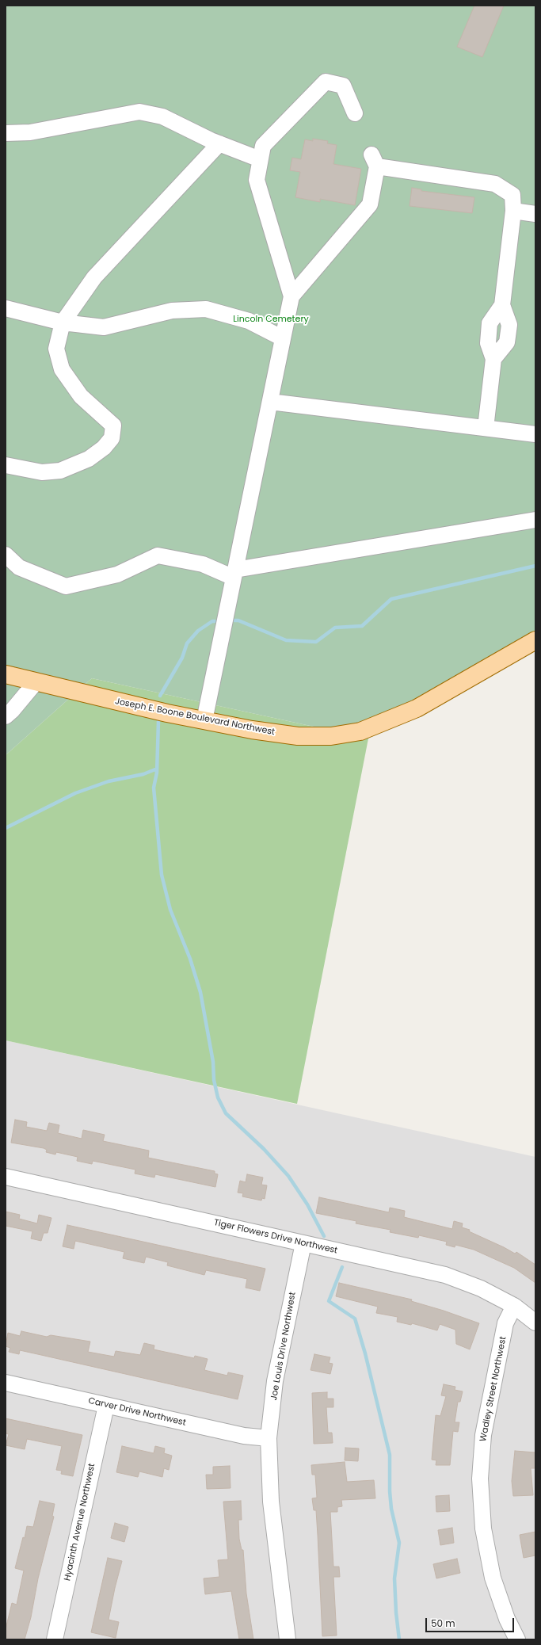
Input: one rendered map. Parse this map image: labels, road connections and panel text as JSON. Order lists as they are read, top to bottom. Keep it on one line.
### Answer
{"streets":{"main road":["Joseph E. Boone Boulevard Northwest"],"street":["Tiger Flowers Drive Northwest","Joe Louis Drive Northwest","Wadley Street Northwest","Carver Drive Northwest","Hyacinth Avenue Northwest"]},"crossings":[["Tiger Flowers Drive Northwest","Joe Louis Drive Northwest"],["Tiger Flowers Drive Northwest","Wadley Street Northwest"],["Joe Louis Drive Northwest","Carver Drive Northwest"],["Carver Drive Northwest","Hyacinth Avenue Northwest"]],"parks":["Lincoln Cemetery"],"scale_bar":"50 m"}
